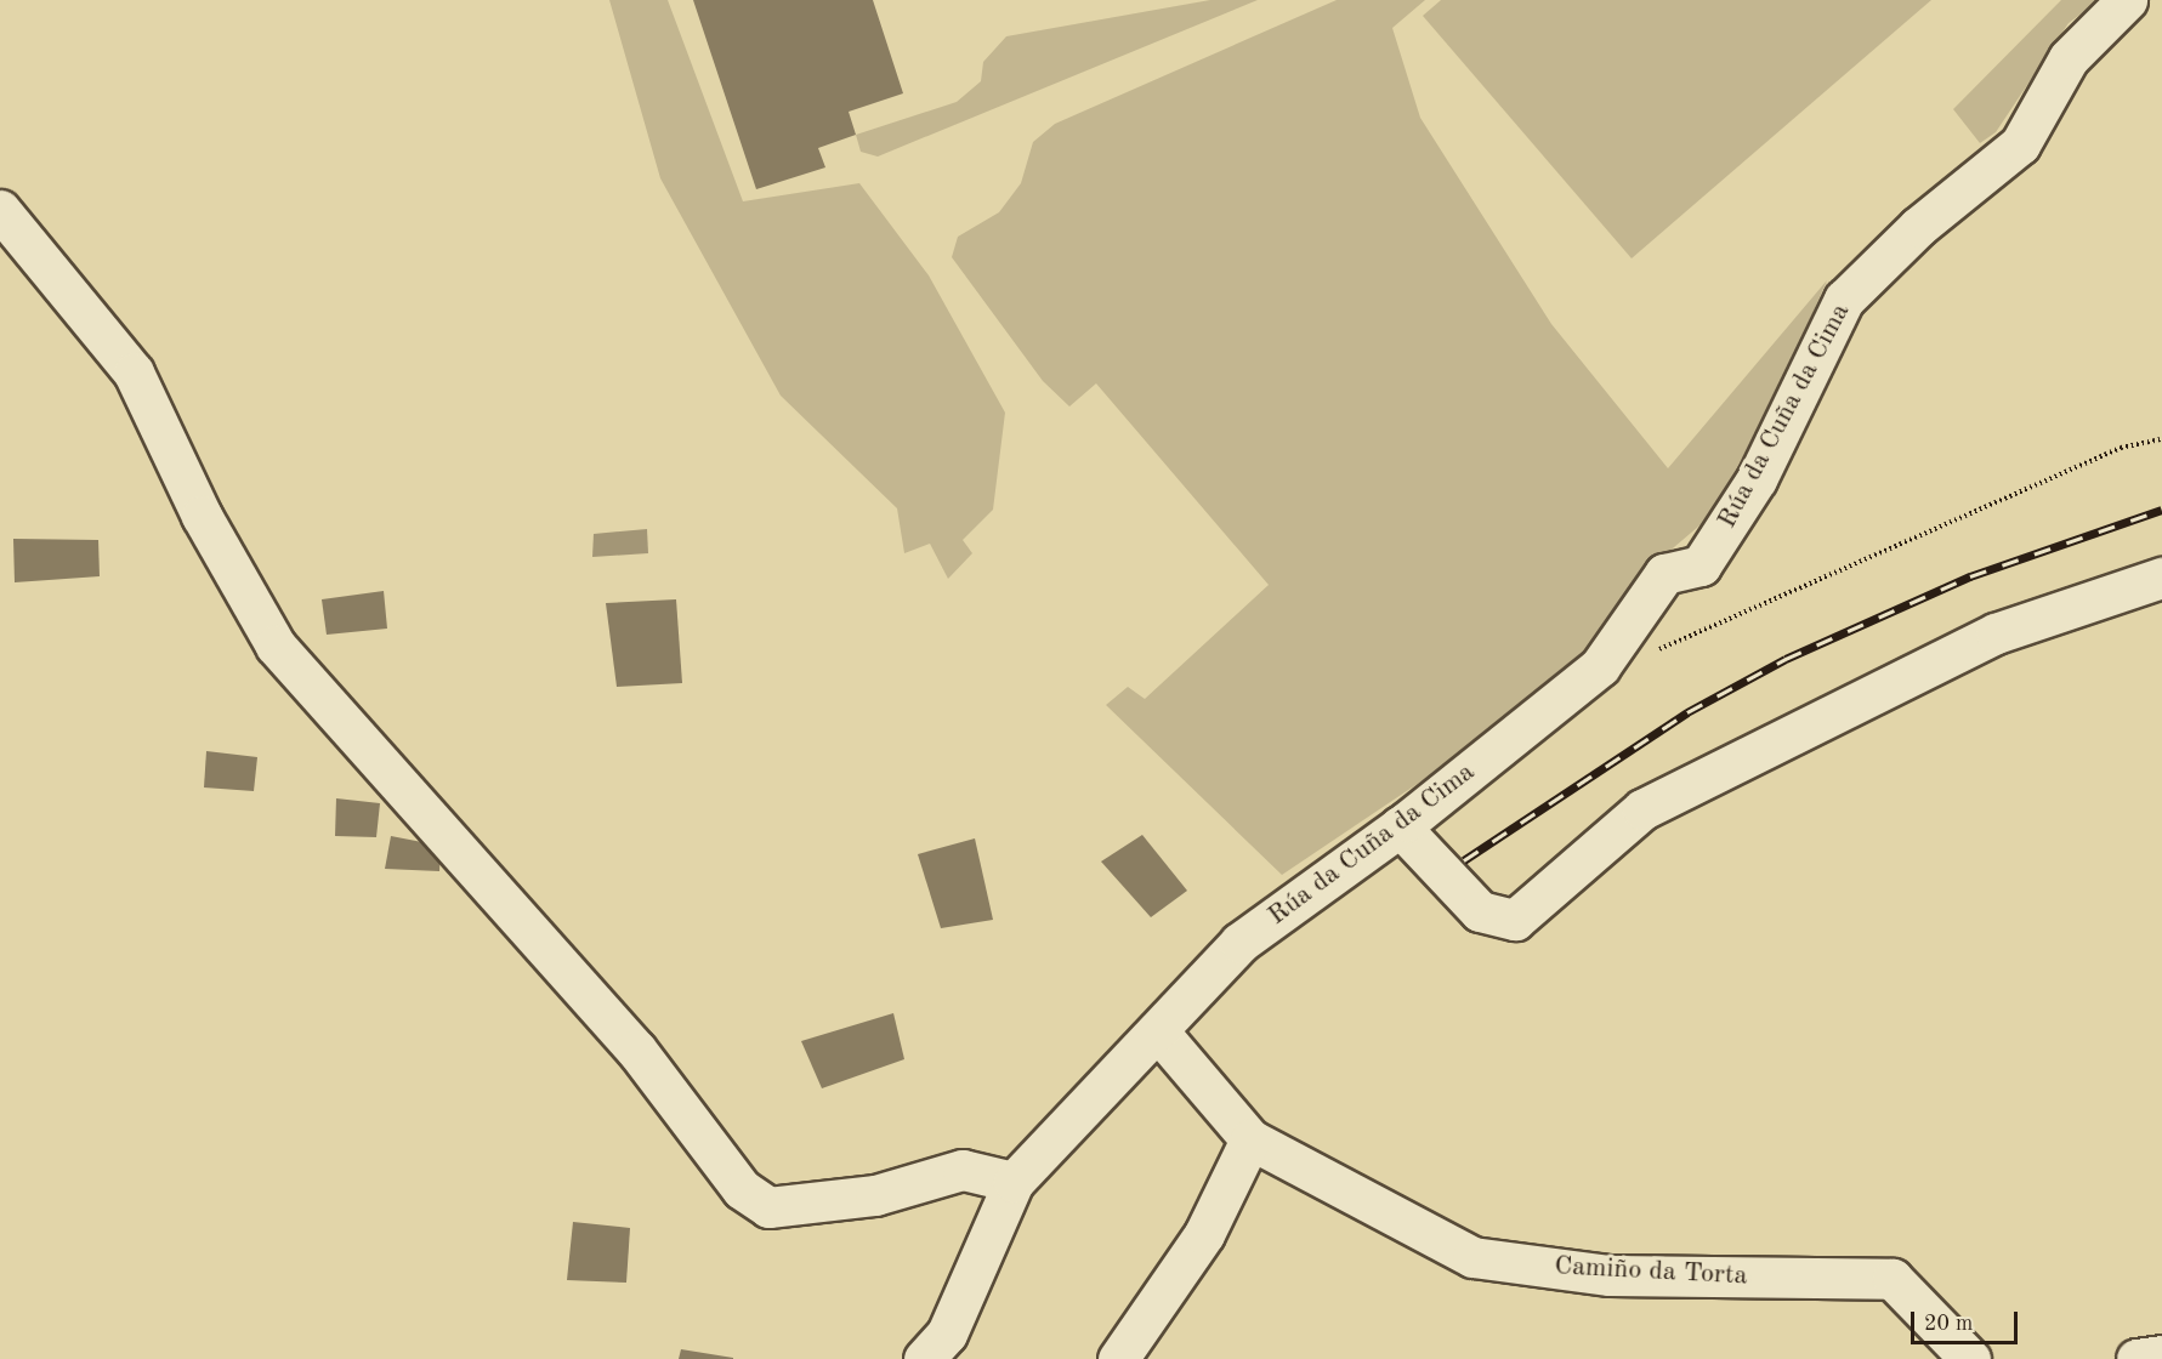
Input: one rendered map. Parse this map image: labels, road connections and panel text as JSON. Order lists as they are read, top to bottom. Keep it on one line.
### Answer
{"streets":{"street":["Rúa da Cuña da Cima","Camiño da Torta"]},"crossings":[["Rúa da Cuña da Cima","Camiño da Torta"]],"scale_bar":"20 m"}
